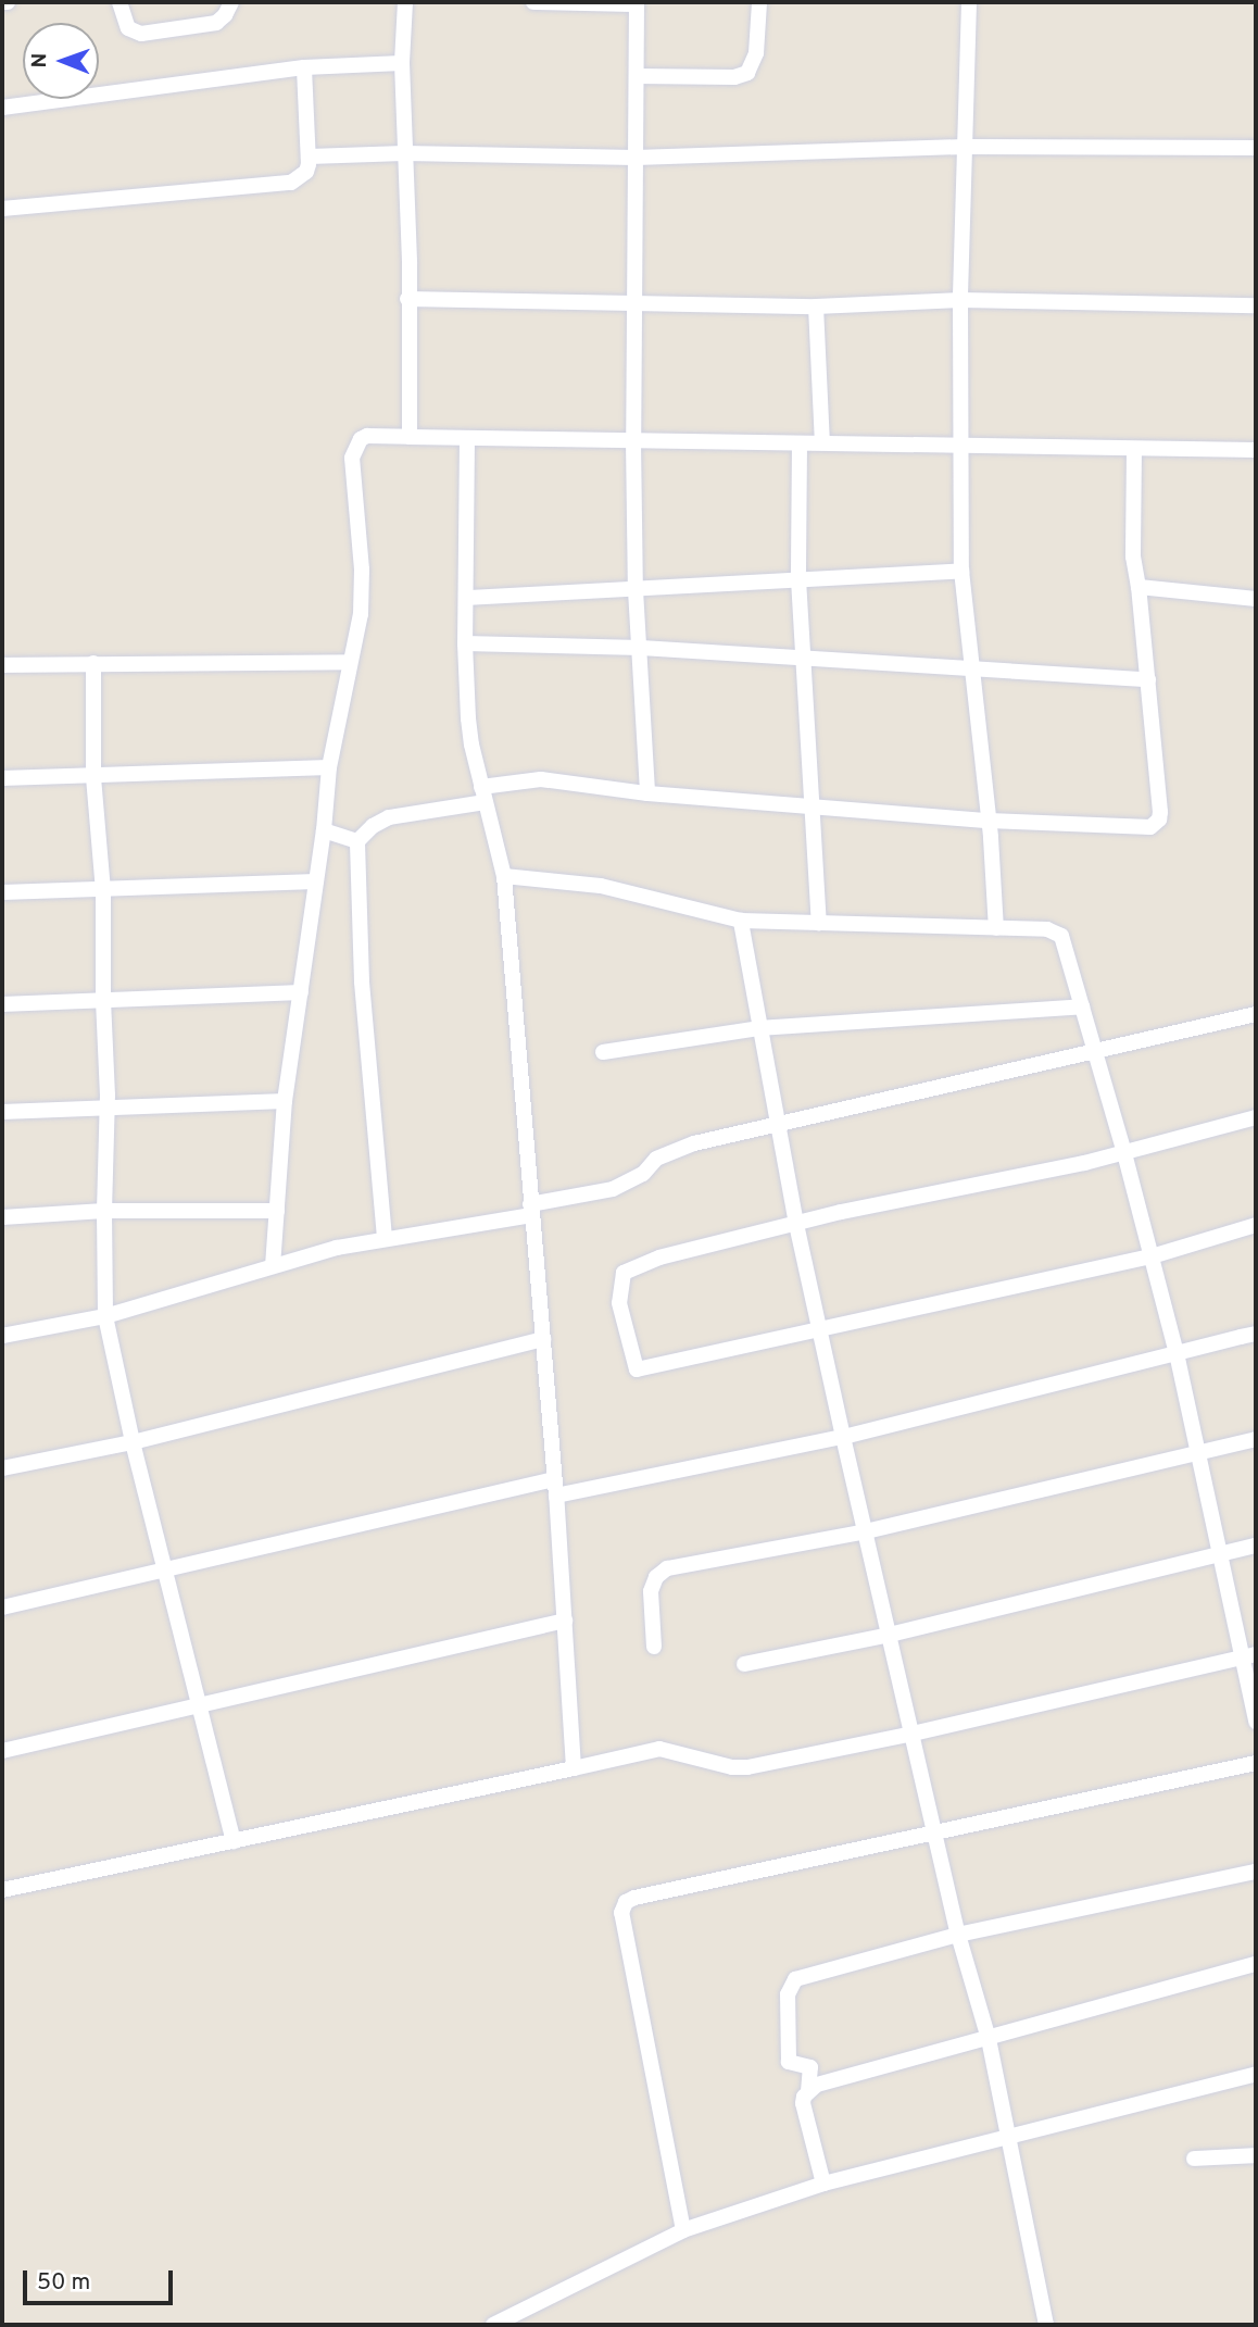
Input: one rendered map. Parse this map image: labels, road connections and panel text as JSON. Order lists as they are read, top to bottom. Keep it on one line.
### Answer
{"scale_bar":"50 m","north":"left"}
